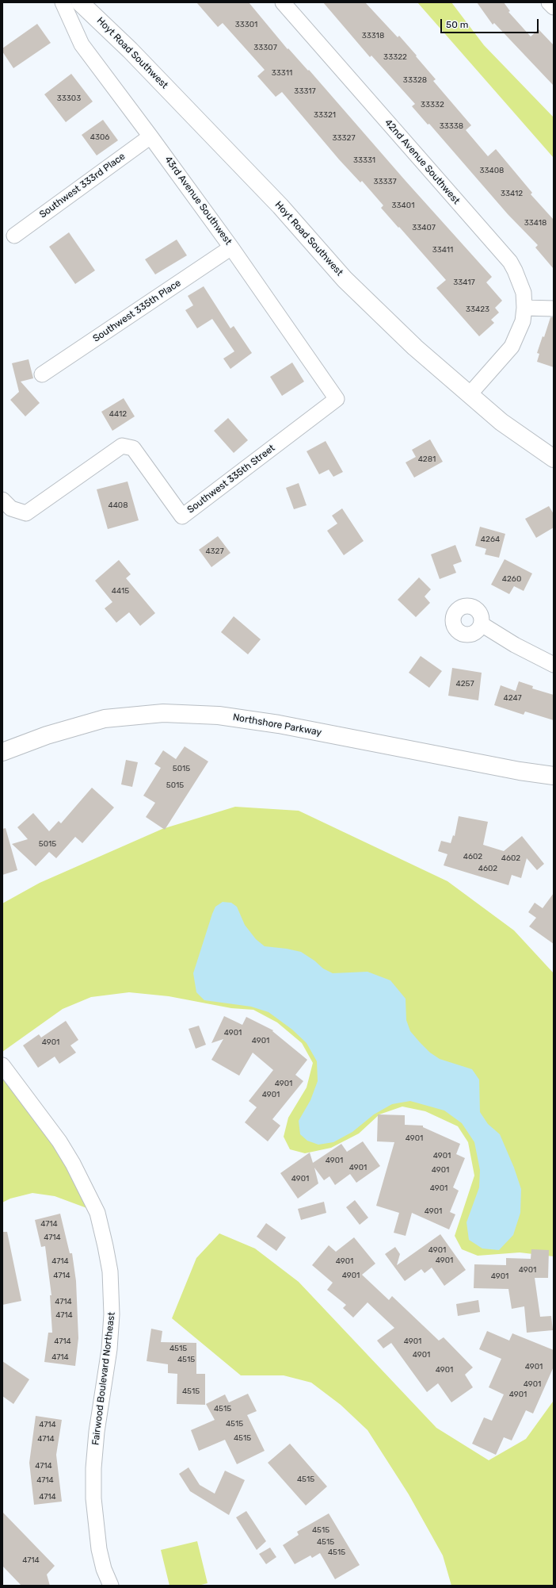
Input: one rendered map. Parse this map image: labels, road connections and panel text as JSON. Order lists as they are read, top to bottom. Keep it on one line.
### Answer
{"streets":{"main road":["Hoyt Road Southwest","Northshore Parkway"],"street":["42nd Avenue Southwest","Southwest 333rd Place","43rd Avenue Southwest","Southwest 335th Place","Southwest 335th Street","Fairwood Boulevard Northeast"]},"crossings":[["Southwest 333rd Place","43rd Avenue Southwest"],["43rd Avenue Southwest","Southwest 335th Place"],["43rd Avenue Southwest","Southwest 335th Street"]],"house_numbers":["33301","33318","33307","33322","33311","33328","33317","33303","33332","33321","33338","4306","33327","33331","33408","33337","33412","33401","33418","33407","33411","33417","33423","4412","4281","4408","4264","4327","4260","4415","4257","4247","5015","5015","5015","4602","4602","4602","4901","4901","4901","4901","4901","4901","4901","4901","4901","4901","4901","4901","4901","4714","4714","4901","4901","4714","4901","4901","4714","4901","4901","4714","4714","4714","4901","4515","4901","4714","4515","4901","4901","4901","4515","4901","4515","4515","4714","4515","4714","4714","4515","4714","4714","4515","4515","4515","4714"],"scale_bar":"50 m"}
